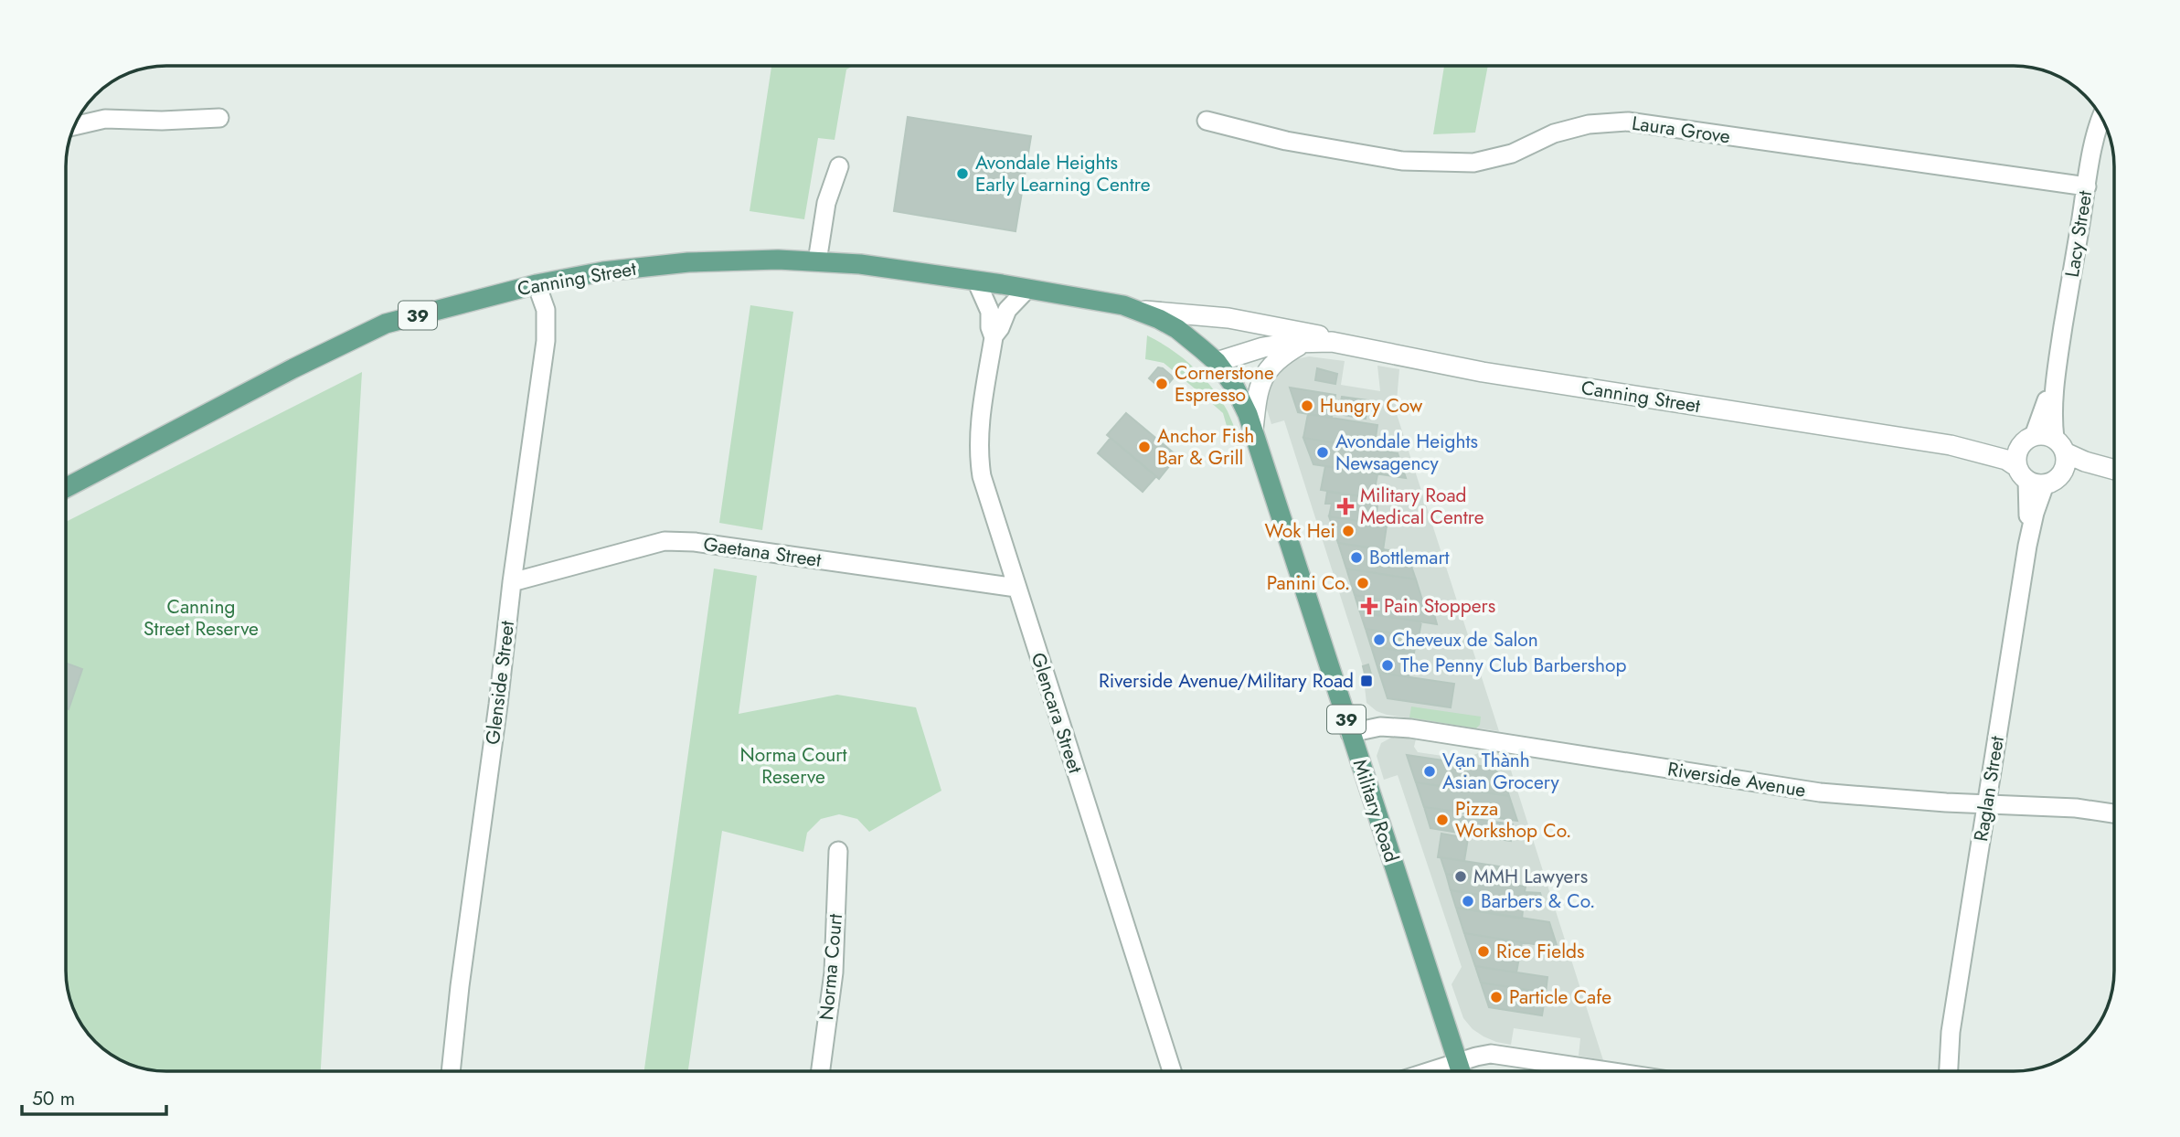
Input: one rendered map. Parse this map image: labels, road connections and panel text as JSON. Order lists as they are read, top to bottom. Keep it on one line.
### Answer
{"streets":{"main road":["Canning Street","39","Military Road"],"street":["Laura Grove","Lacy Street","Gaetana Street","Glenside Street","Glencara Street","Riverside Avenue","Raglan Street","Norma Court"]},"crossings":[["Laura Grove","Lacy Street"],["Lacy Street","Canning Street"],["Lacy Street","Raglan Street"],["Canning Street","Glenside Street"],["Canning Street","Glencara Street"],["Canning Street","Raglan Street"],["Canning Street","Military Road"],["Gaetana Street","Glenside Street"],["Gaetana Street","Glencara Street"],["Riverside Avenue","Raglan Street"],["Riverside Avenue","Military Road"]],"parks":["Canning Street Reserve","Norma Court Reserve"],"places":{"other":["Avondale Heights Early Learning Centre","Cornerstone Espresso","Hungry Cow","Anchor Fish Bar & Grill","Avondale Heights Newsagency","Wok Hei","Bottlemart","Panini Co.","Cheveux de Salon","The Penny Club Barbershop","Vạn Thành Asian Grocery","Pizza Workshop Co.","MMH Lawyers","Barbers & Co.","Rice Fields","Particle Cafe"],"health":["Military Road Medical Centre","Pain Stoppers"],"transit":["Riverside Avenue/Military Road"]},"scale_bar":"50 m"}
